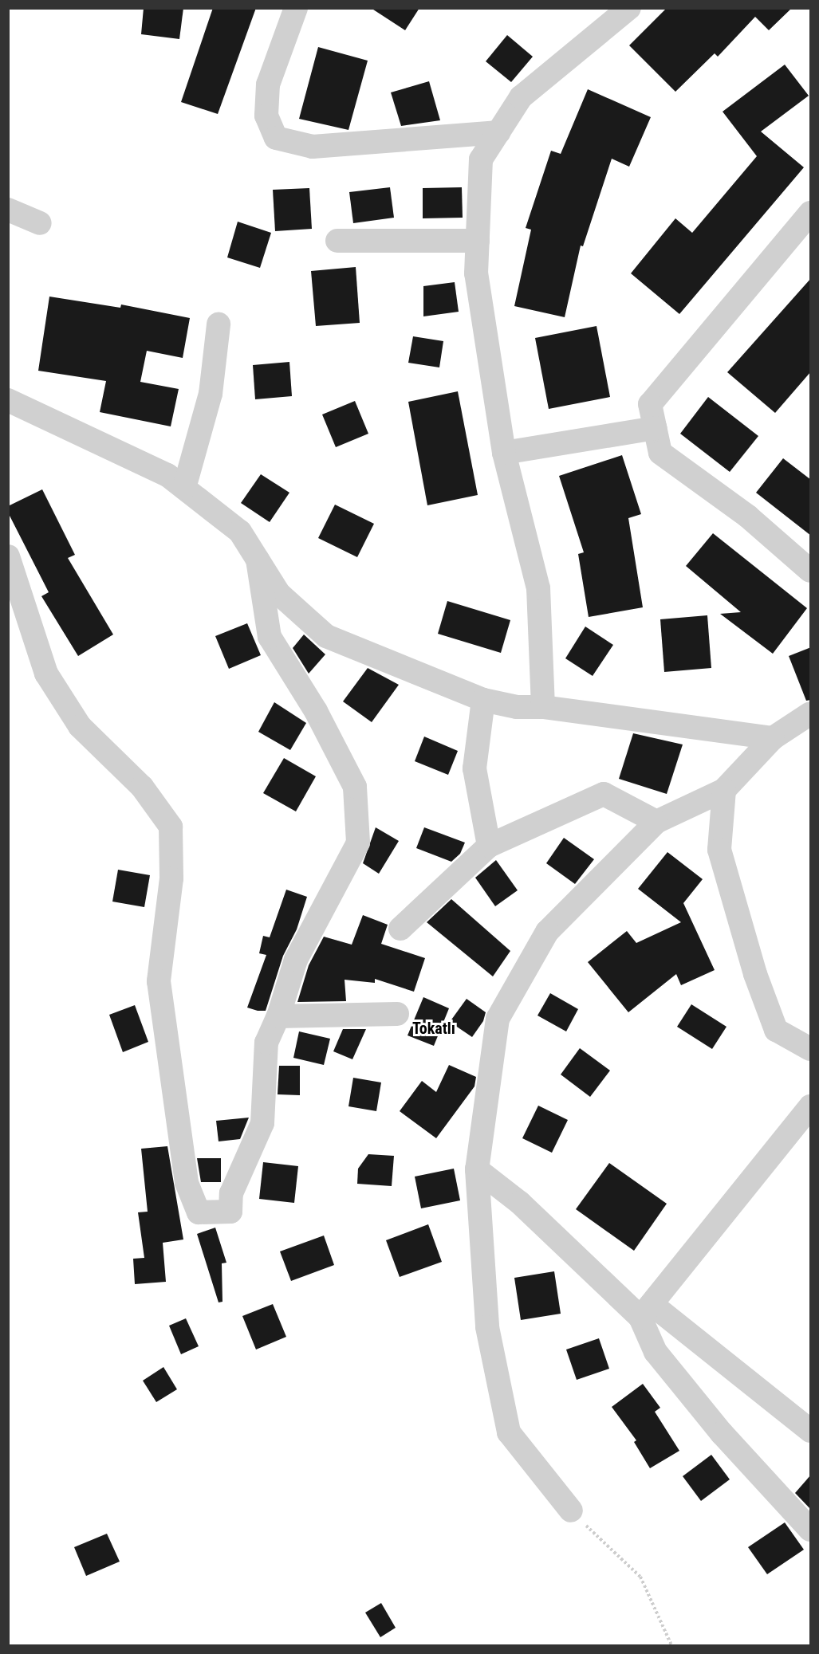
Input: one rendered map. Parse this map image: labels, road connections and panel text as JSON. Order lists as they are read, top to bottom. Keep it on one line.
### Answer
{"districts":["Tokatlı"]}
